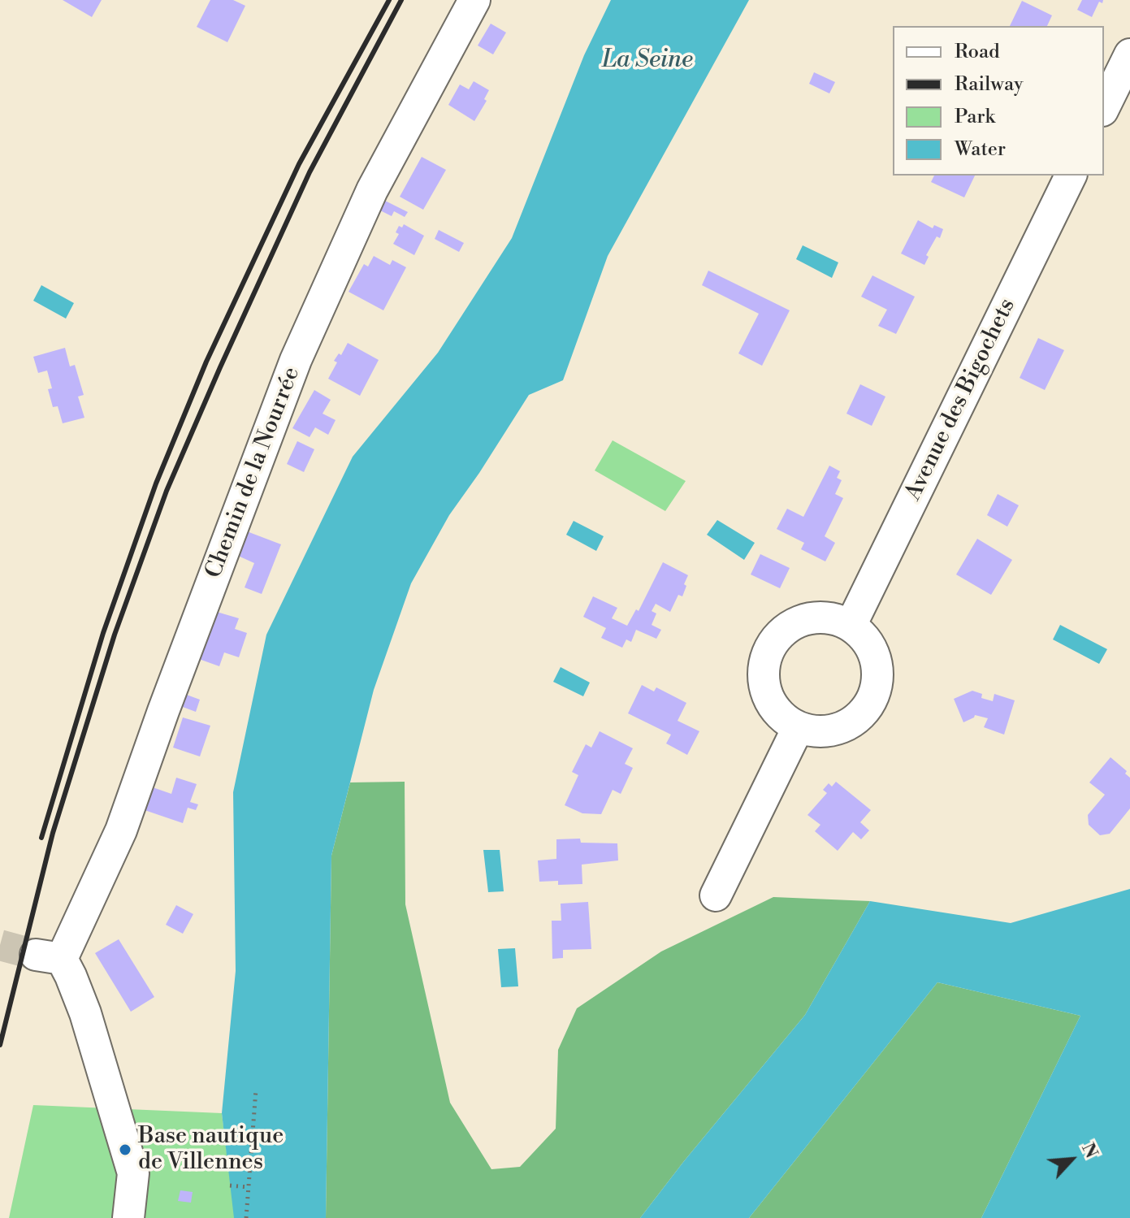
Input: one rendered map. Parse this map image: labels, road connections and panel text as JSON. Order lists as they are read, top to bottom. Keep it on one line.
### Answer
{"streets":{"street":["Avenue des Bigochets","Chemin de la Nourrée"]},"water":["La Seine"],"places":["Base nautique de Villennes"],"legend":["Road","Railway","Park","Water"],"north":"top right"}
